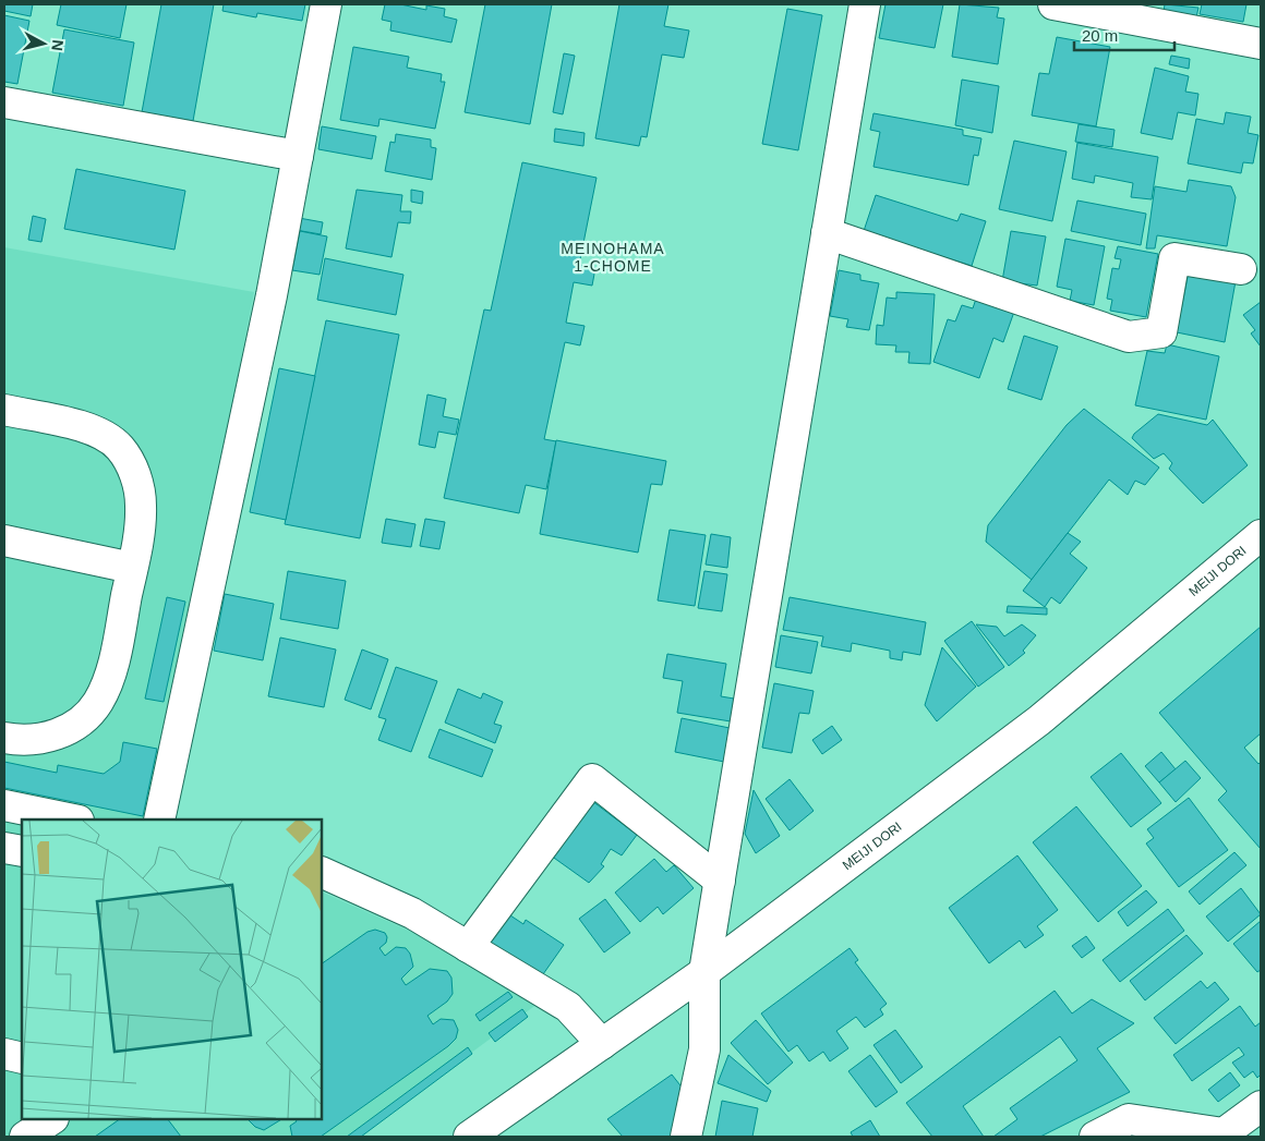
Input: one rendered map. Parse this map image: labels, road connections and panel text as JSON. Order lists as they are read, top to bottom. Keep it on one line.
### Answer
{"streets":{"street":["MEIJI DORI"]},"districts":["MEINOHAMA 1-CHOME"],"scale_bar":"20 m","north":"right"}
